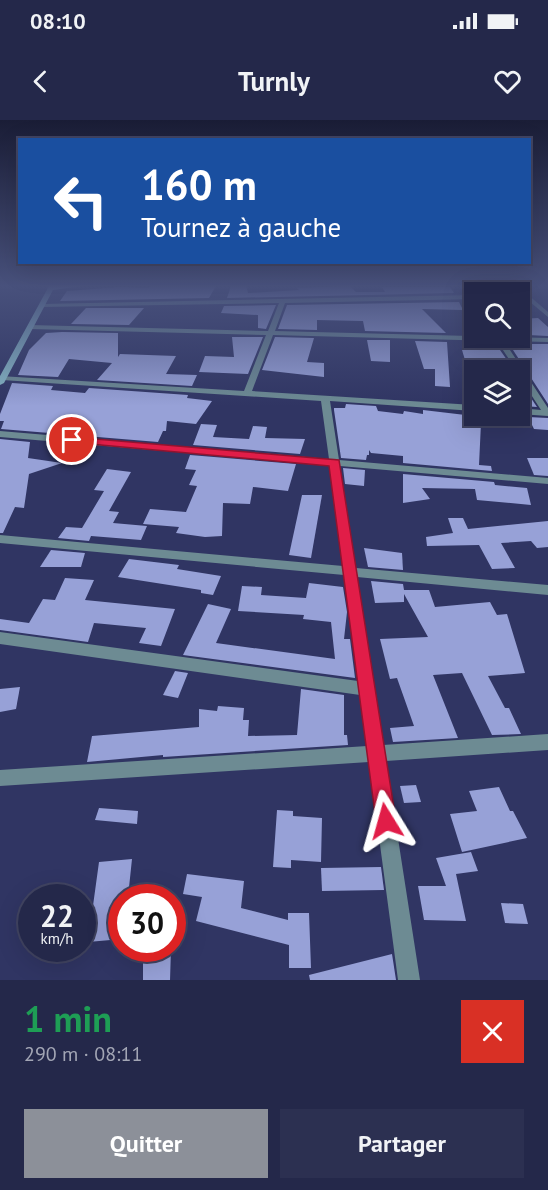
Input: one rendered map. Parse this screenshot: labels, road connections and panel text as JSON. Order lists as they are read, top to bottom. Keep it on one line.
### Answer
{"page":{"status":"08:10","header":"Turnly","turn":["160 m","Tournez à gauche"],"speed":"22 km/h","limit":"30","heading":["1 min","290 m · 08:11"],"buttons":["Quitter","Partager"]}}
